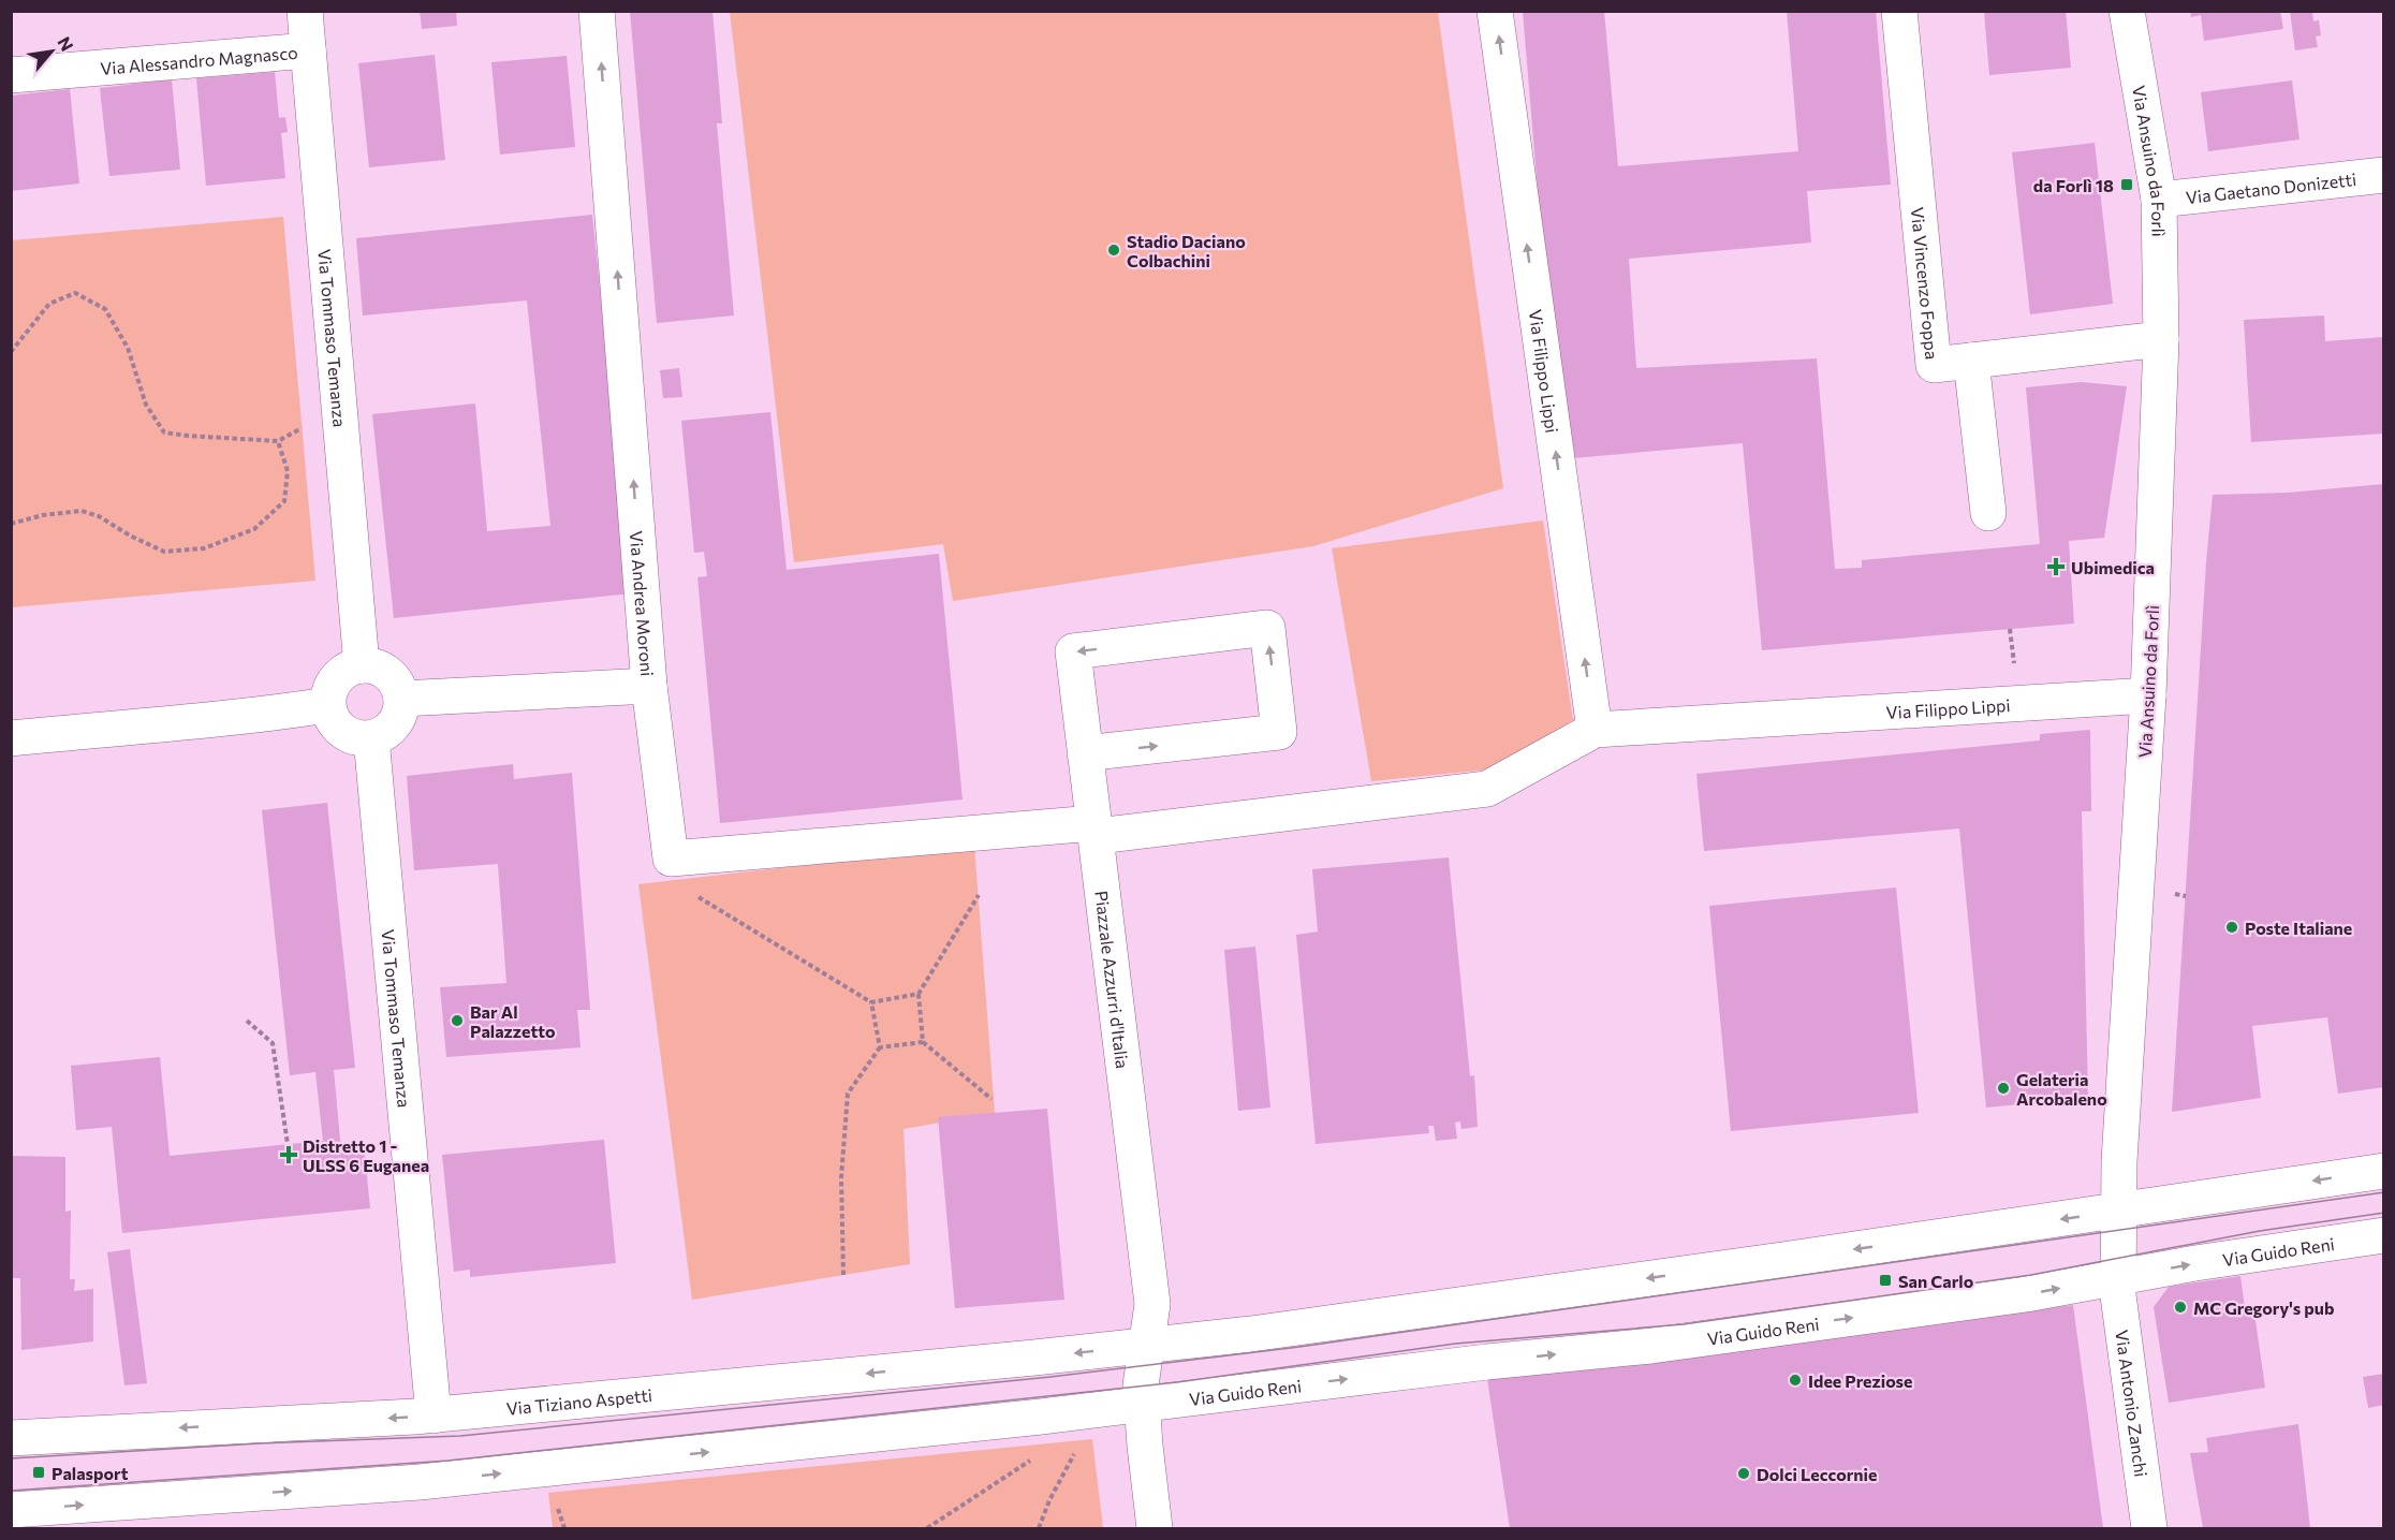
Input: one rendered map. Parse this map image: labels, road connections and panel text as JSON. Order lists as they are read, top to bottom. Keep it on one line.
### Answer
{"streets":{"street":["Via Alessandro Magnasco","Via Ansuino da Forlì","Via Gaetano Donizetti","Via Vincenzo Foppa","Via Tommaso Temanza","Via Filippo Lippi","Via Andrea Moroni","Piazzale Azzurri d'Italia","Via Guido Reni","Via Tiziano Aspetti","Via Antonio Zanchi"]},"crossings":[["Via Alessandro Magnasco","Via Tommaso Temanza"],["Via Ansuino da Forlì","Via Gaetano Donizetti"],["Via Ansuino da Forlì","Via Vincenzo Foppa"],["Via Ansuino da Forlì","Via Filippo Lippi"],["Via Ansuino da Forlì","Via Guido Reni"],["Via Ansuino da Forlì","Via Antonio Zanchi"],["Via Tommaso Temanza","Via Tiziano Aspetti"],["Via Filippo Lippi","Via Andrea Moroni"],["Via Filippo Lippi","Piazzale Azzurri d'Italia"],["Via Andrea Moroni","Piazzale Azzurri d'Italia"],["Piazzale Azzurri d'Italia","Via Guido Reni"],["Piazzale Azzurri d'Italia","Via Tiziano Aspetti"],["Via Guido Reni","Via Tiziano Aspetti"],["Via Guido Reni","Via Antonio Zanchi"]],"one_way":["Via Filippo Lippi","Via Andrea Moroni"],"places":{"transit":["da Forlì 18","San Carlo","Palasport"],"other":["Stadio Daciano Colbachini","Poste Italiane","Bar Al Palazzetto","Gelateria Arcobaleno","MC Gregory's pub","Idee Preziose","Dolci Leccornie"],"health":["Ubimedica","Distretto 1 - ULSS 6 Euganea"]},"north":"top right"}
